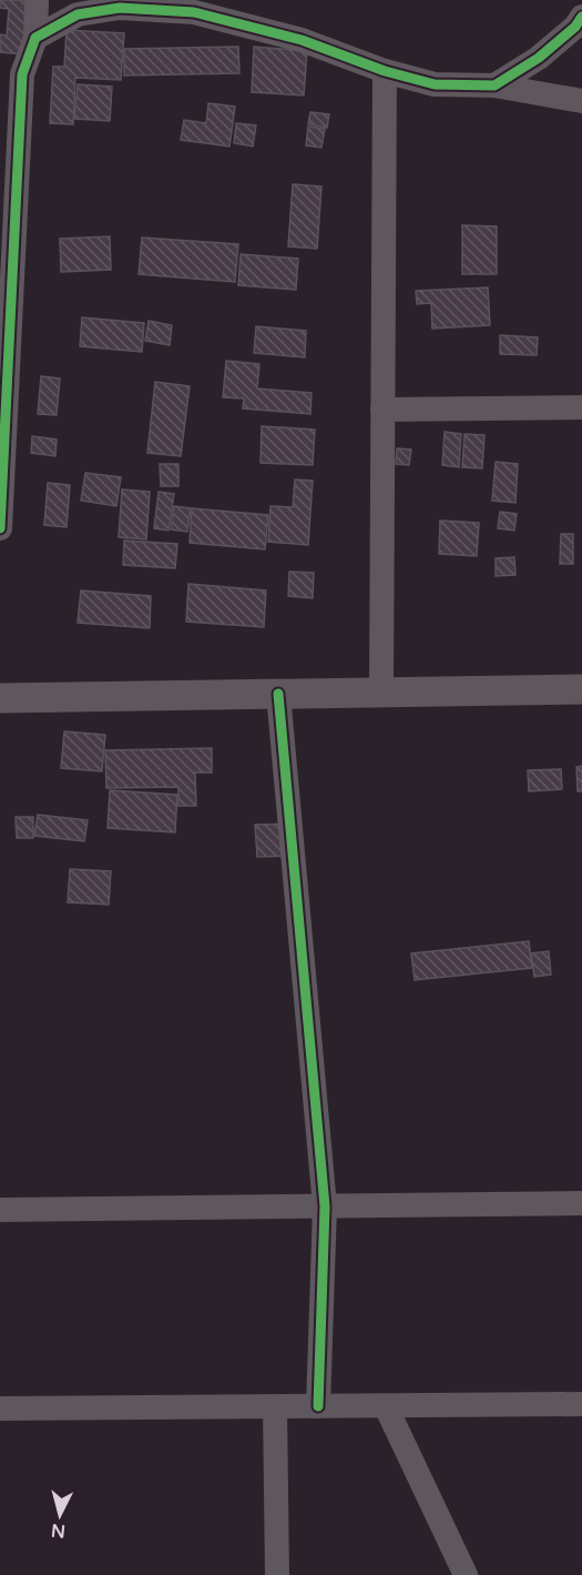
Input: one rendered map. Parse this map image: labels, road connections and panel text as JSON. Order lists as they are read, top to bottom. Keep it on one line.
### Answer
{"north":"bottom"}
